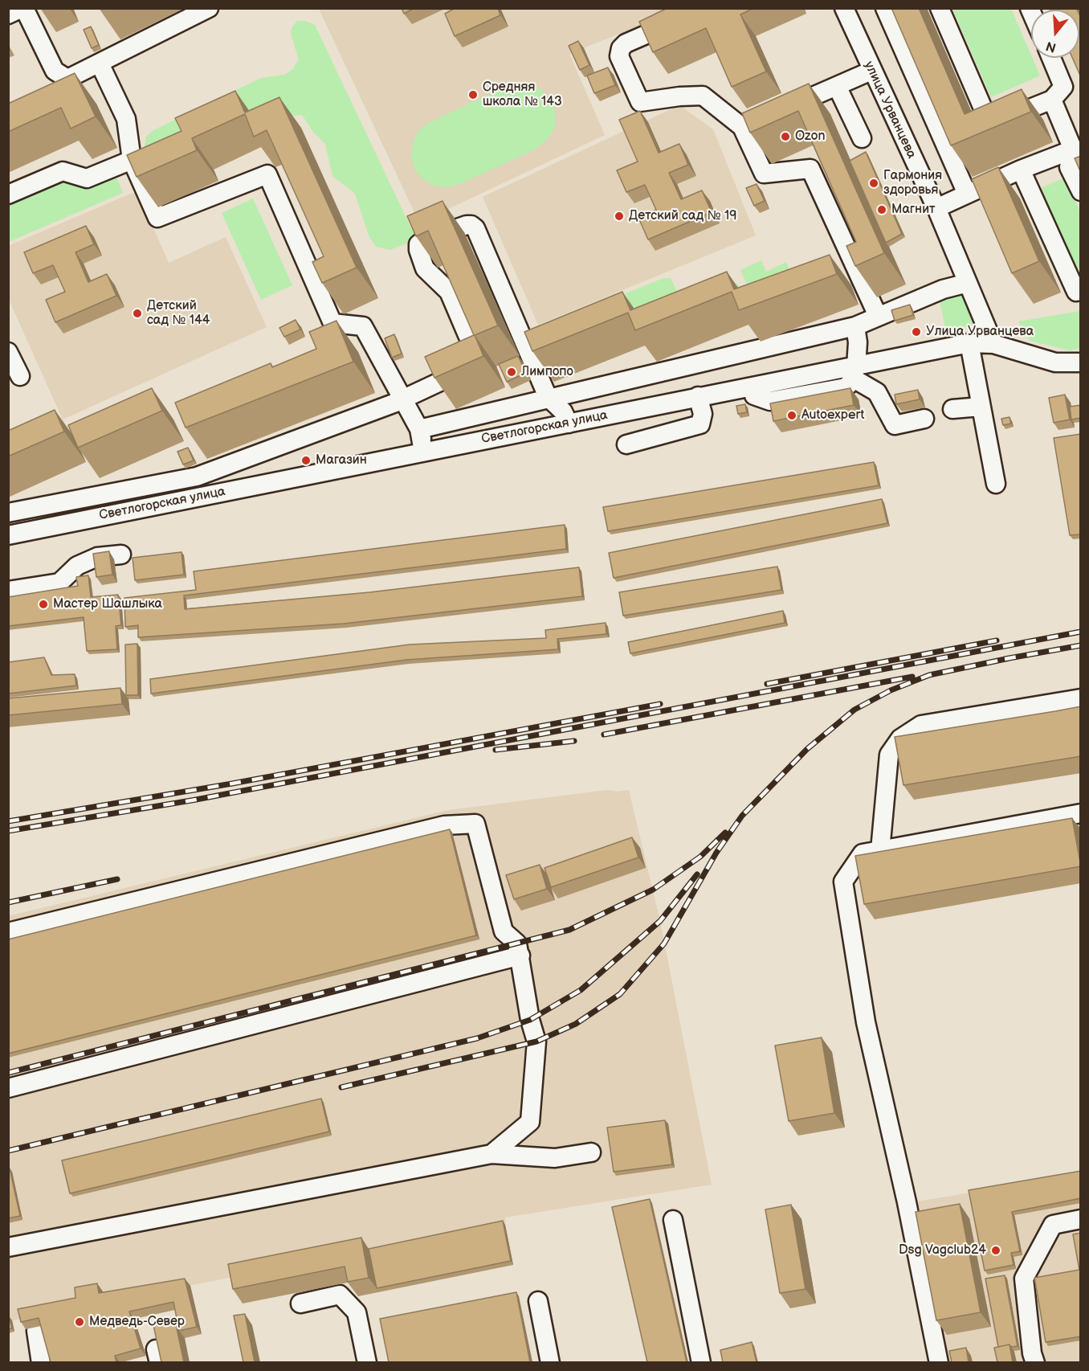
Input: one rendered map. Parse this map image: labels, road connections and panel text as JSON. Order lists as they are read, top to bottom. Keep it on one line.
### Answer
{"streets":{"street":["улица Урванцева","Светлогорская улица"]},"crossings":[["улица Урванцева","Светлогорская улица"]],"places":["Средняя школа № 143","Ozon","Гармония здоровья","Магнит","Детский сад № 19","Детский сад № 144","Улица Урванцева","Лимпопо","Autoexpert","Магазин","Мастер Шашлыка","Dsg Vagclub24","Медведь-Север"],"north":"bottom"}
